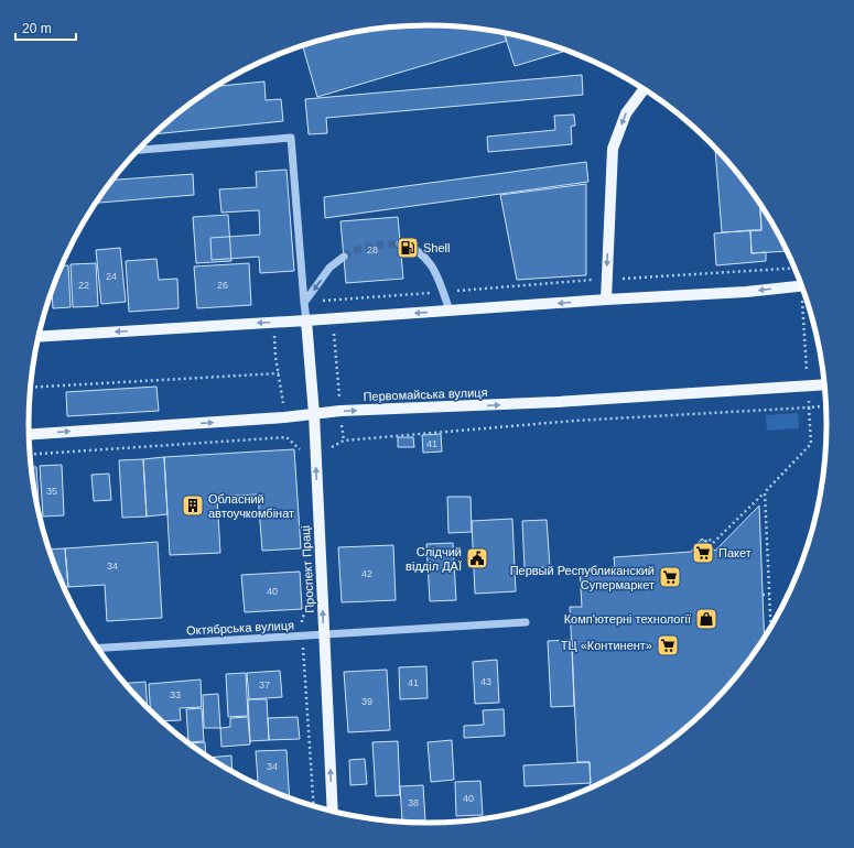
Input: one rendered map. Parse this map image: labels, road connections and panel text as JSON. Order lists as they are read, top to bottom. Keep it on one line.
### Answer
{"streets":{"main road":["Первомайська вулиця","Проспект Праці"],"street":["Октябрська вулиця"]},"crossings":[["Первомайська вулиця","Проспект Праці"],["Проспект Праці","Октябрська вулиця"]],"one_way":["Проспект Праці"],"places":{"fuel station":["Shell"],"building":["Обласний автоучкомбінат"],"supermarket":["Пакет","Первый Республиканский Супермаркет","ТЦ «Континент»"],"public building":["Слідчий відділ ДАЇ"],"shop":["Комп'ютерні технології"]},"house_numbers":["28","24","22","26","41","35","34","42","40","43","41","37","33","39","34","40","38"],"scale_bar":"20 m"}
